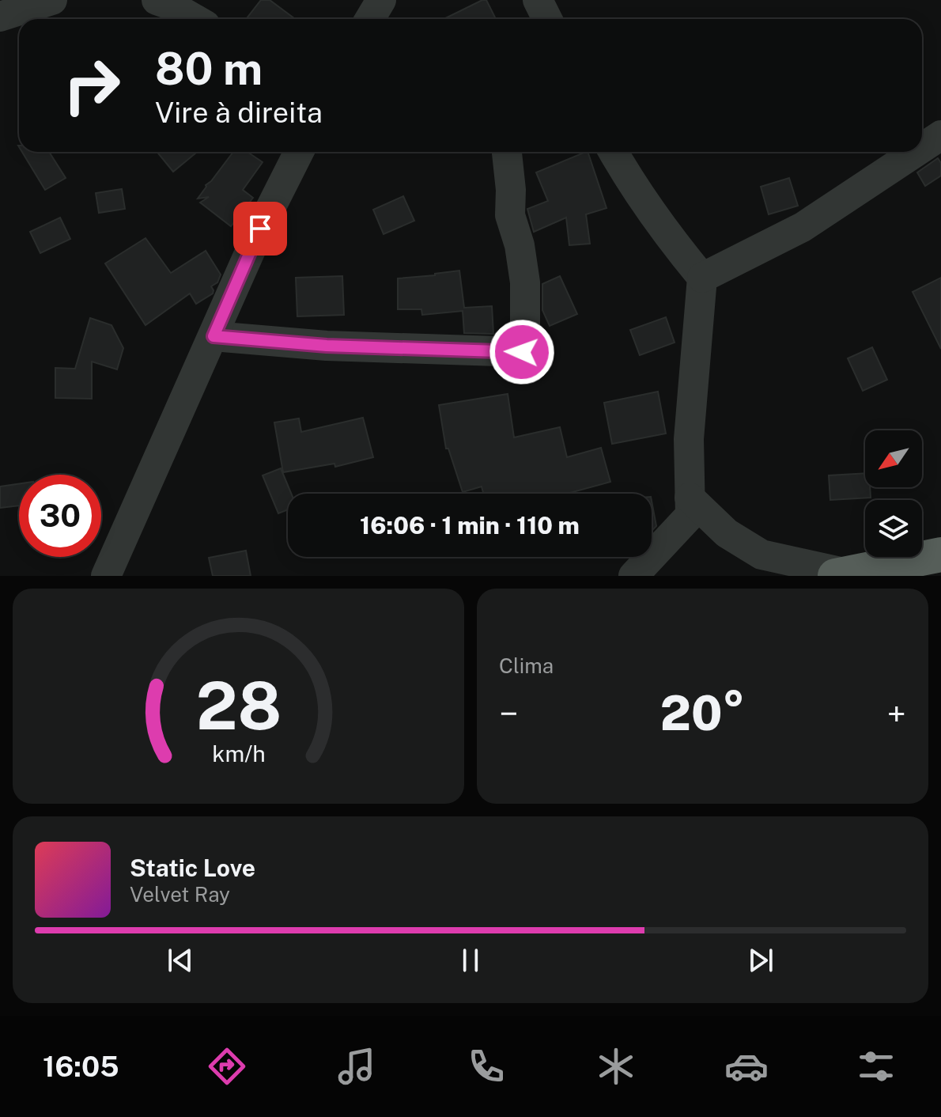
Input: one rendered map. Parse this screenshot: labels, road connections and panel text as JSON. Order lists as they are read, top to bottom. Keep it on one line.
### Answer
{"north":"bottom left","page":{"turn":["80 m","Vire à direita"],"limit":"30","trip":"16:06 · 1 min · 110 m","tile":"Clima","heat":["−","20°","+"],"song":["Static Love","Velvet Ray"],"tabs":"16:05","gauge":["28","km/h"]}}
